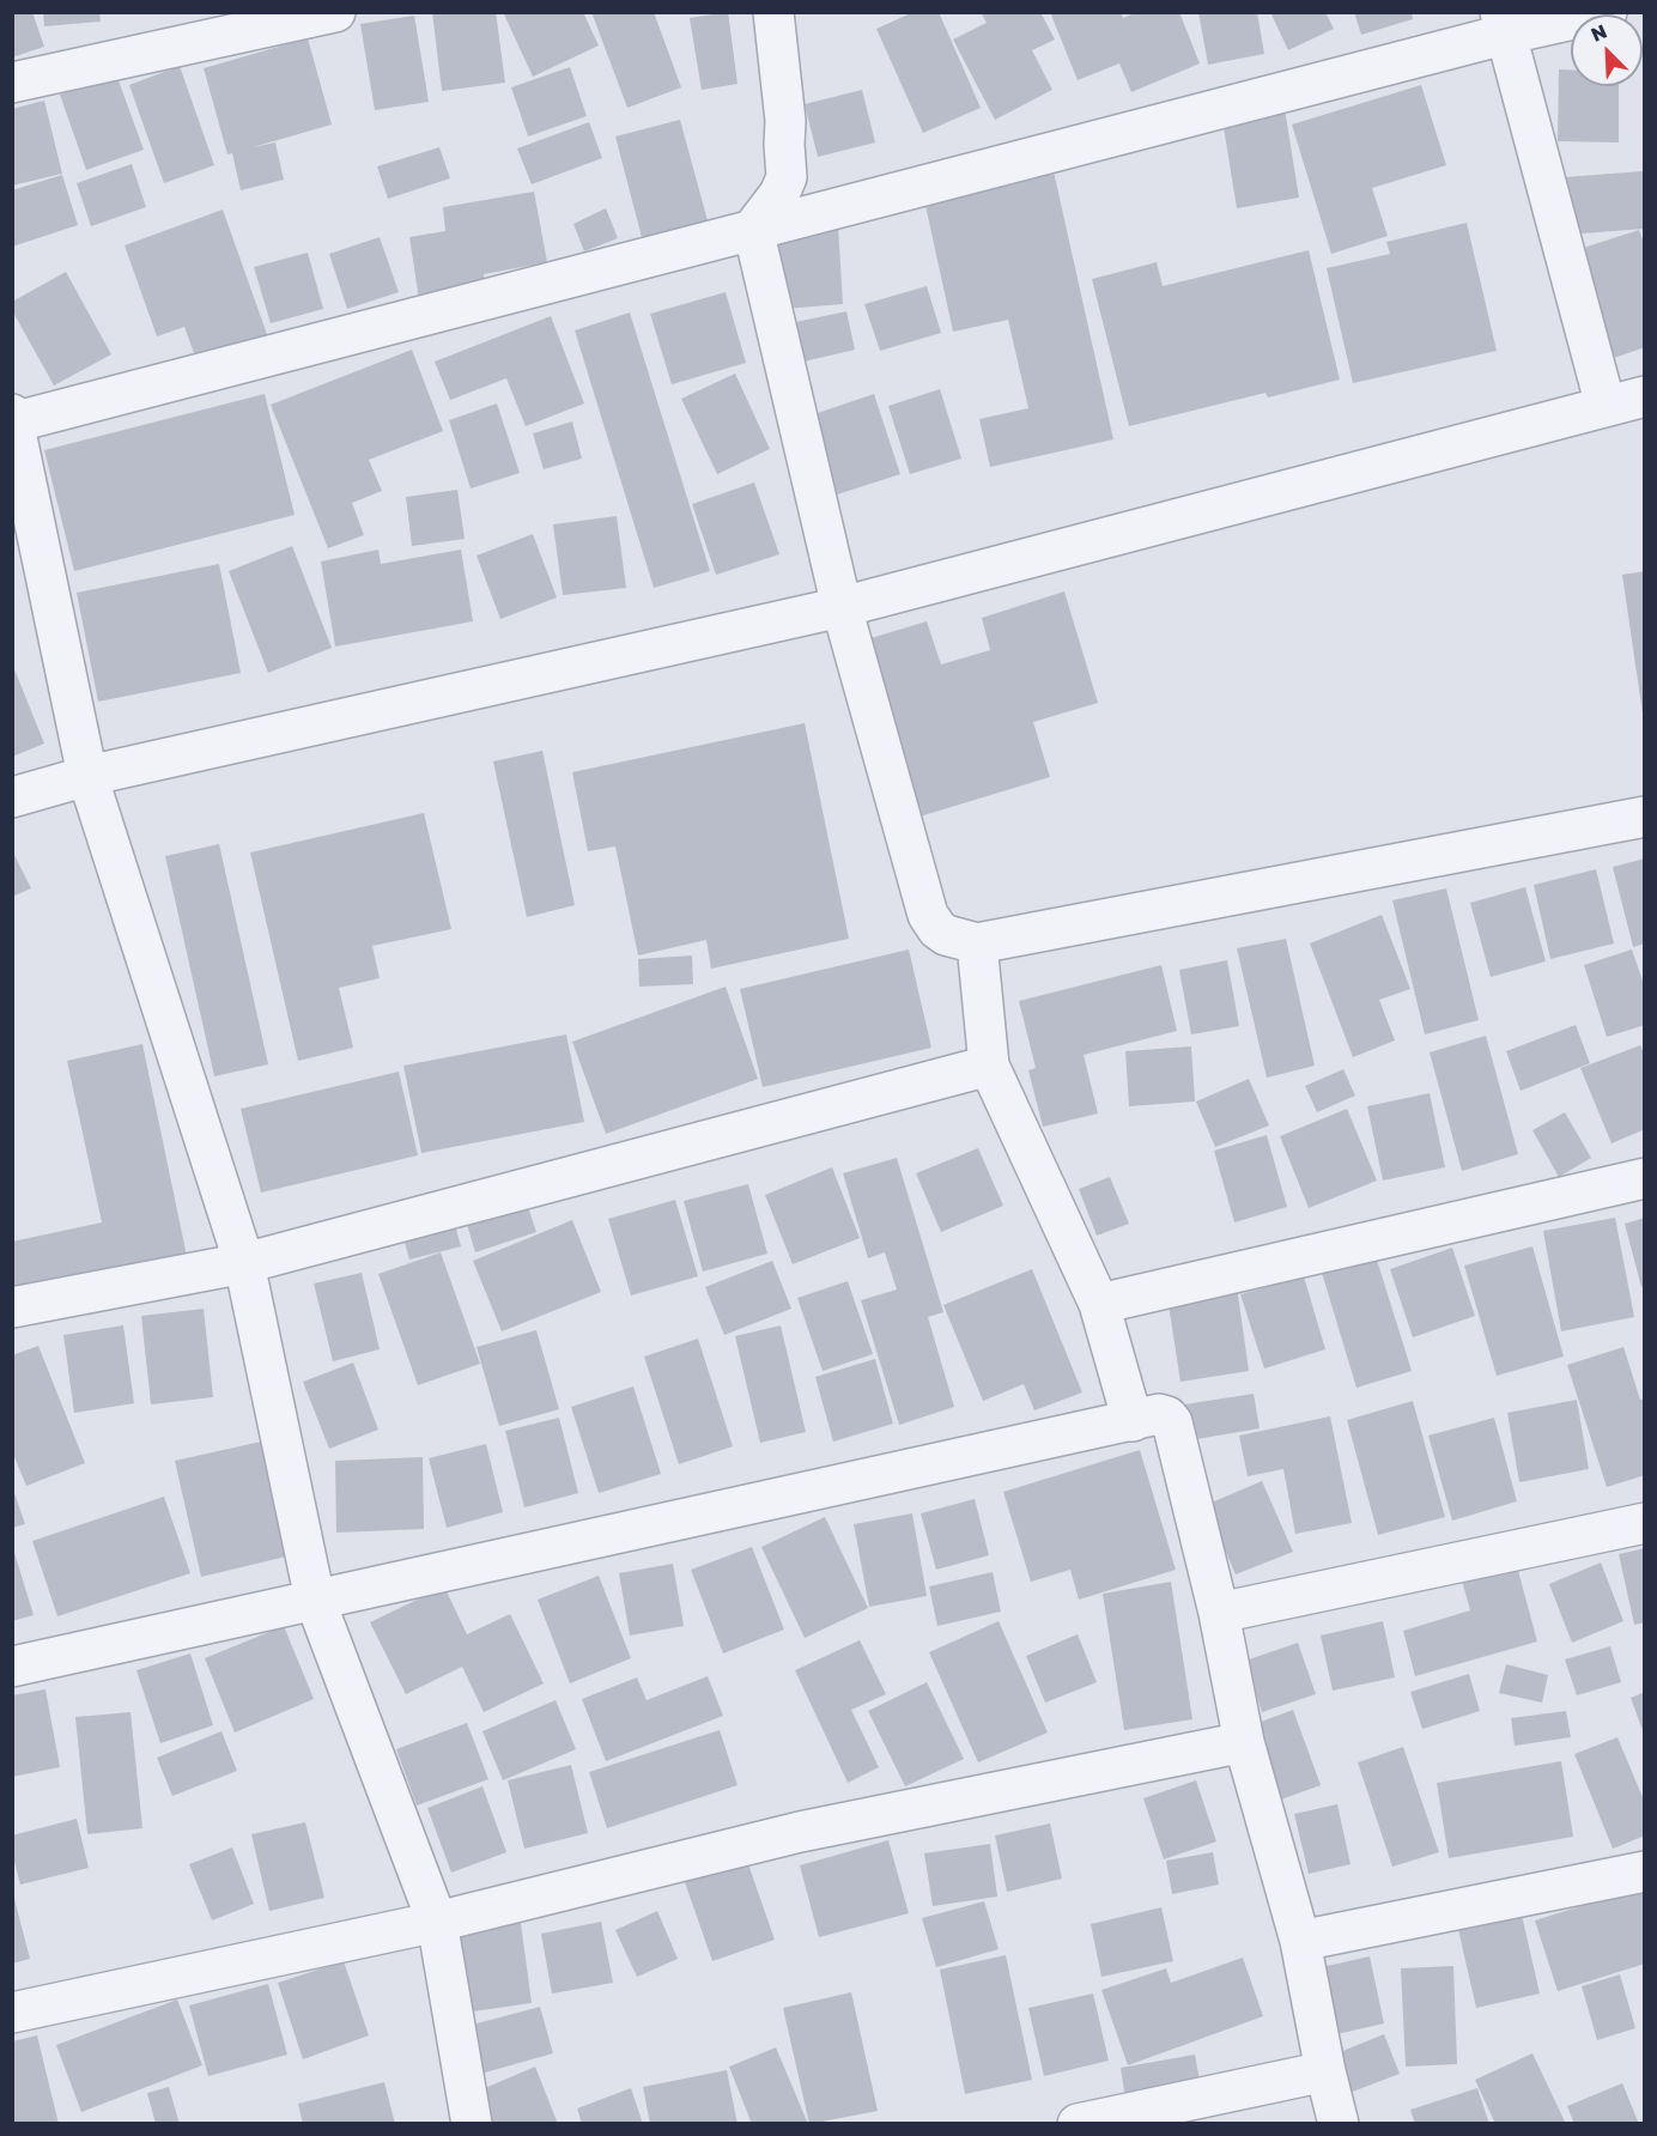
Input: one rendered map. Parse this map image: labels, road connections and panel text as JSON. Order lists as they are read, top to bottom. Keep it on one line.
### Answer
{"north":"top left"}
